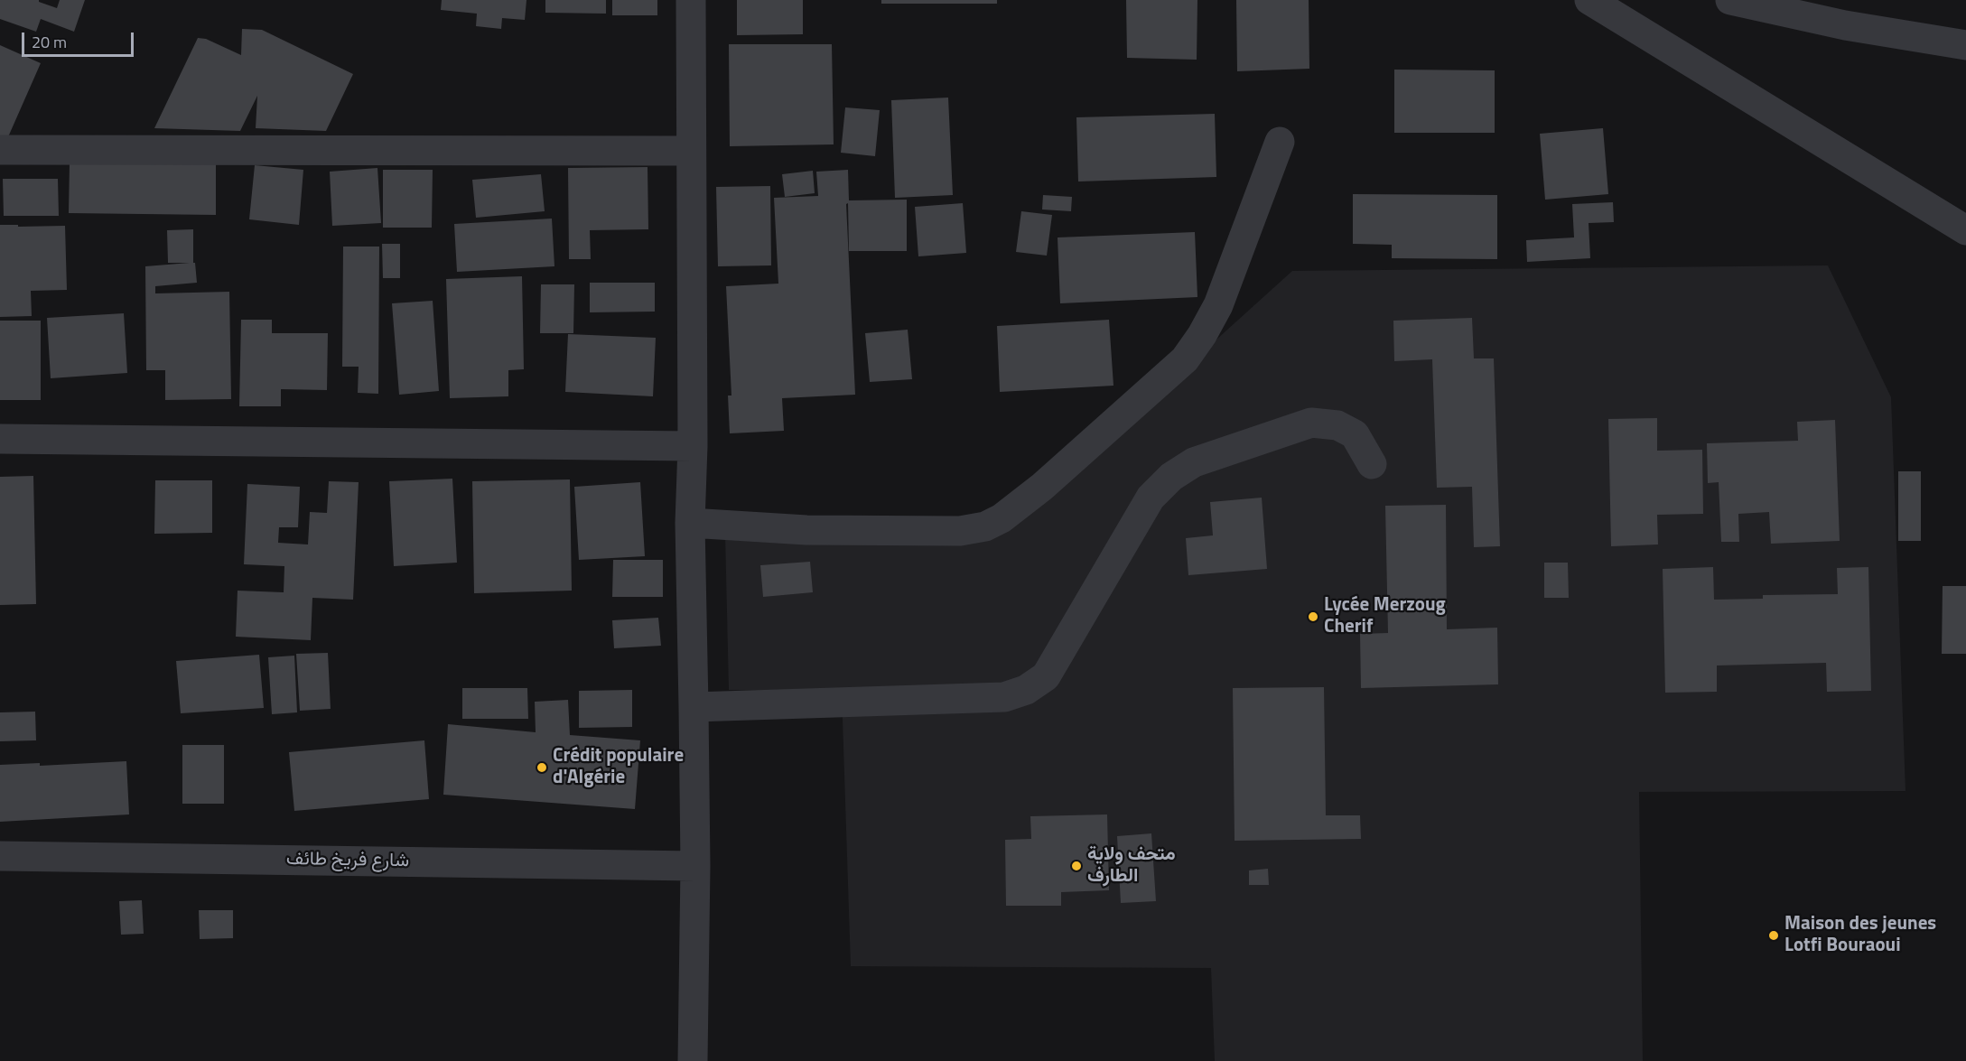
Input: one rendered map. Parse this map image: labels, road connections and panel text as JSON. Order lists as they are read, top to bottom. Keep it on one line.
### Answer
{"streets":{"street":["شارع فريخ طائف"]},"places":["Lycée Merzoug Cherif","Crédit populaire d'Algérie","متحف ولاية الطارف","Maison des jeunes Lotfi Bouraoui"],"scale_bar":"20 m"}
